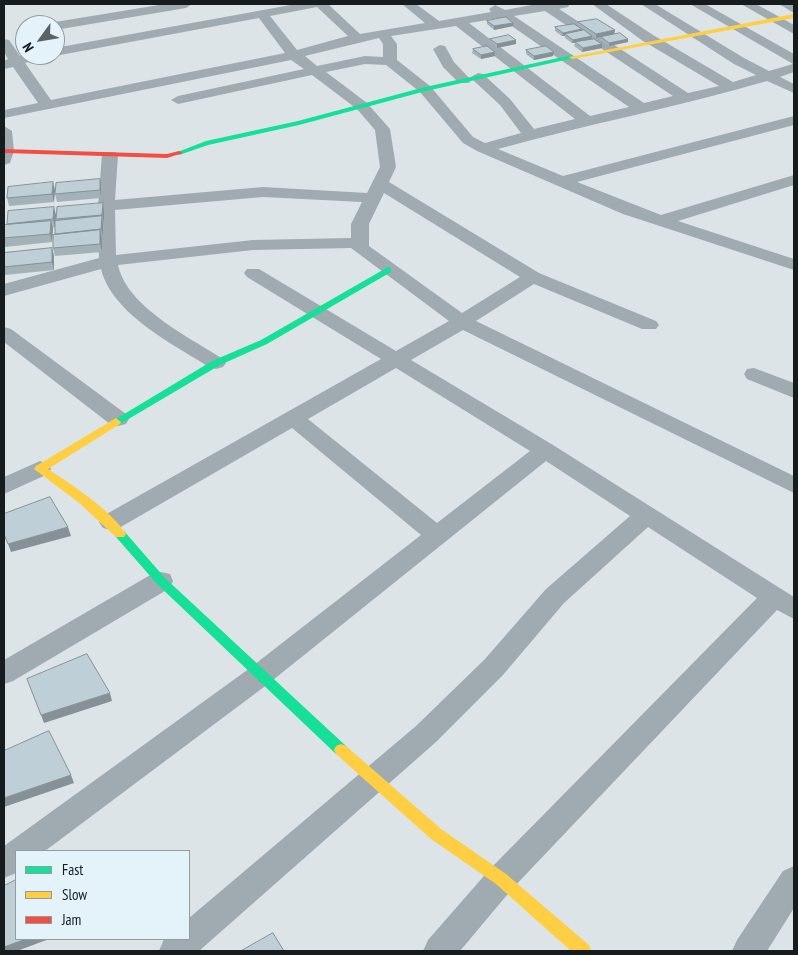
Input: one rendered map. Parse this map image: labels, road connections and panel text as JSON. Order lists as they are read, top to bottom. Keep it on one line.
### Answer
{"legend":["Fast","Slow","Jam"],"north":"bottom left"}
